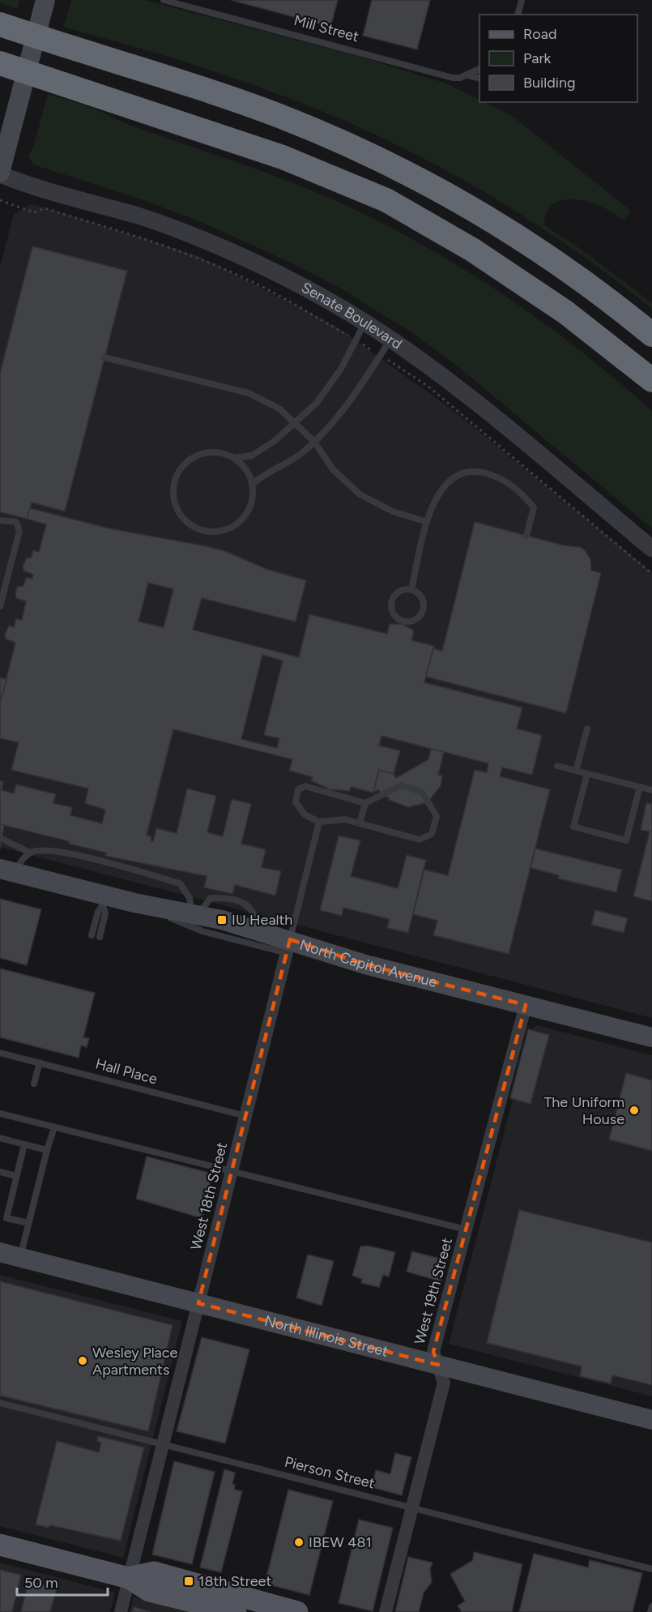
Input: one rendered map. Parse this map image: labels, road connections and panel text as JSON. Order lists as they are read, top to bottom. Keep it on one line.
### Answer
{"streets":{"main road":["North Capitol Avenue","North Illinois Street"],"street":["Senate Boulevard","West 18th Street","West 19th Street"],"lane":["Mill Street","Hall Place","Pierson Street"]},"crossings":[["North Capitol Avenue","West 18th Street"],["North Capitol Avenue","West 19th Street"],["Hall Place","West 18th Street"],["West 18th Street","North Illinois Street"],["West 18th Street","Pierson Street"],["West 19th Street","North Illinois Street"],["West 19th Street","Pierson Street"]],"places":{"transit":["IU Health","18th Street"],"other":["The Uniform House","Wesley Place Apartments","IBEW 481"]},"legend":["Road","Park","Building"],"scale_bar":"50 m"}
